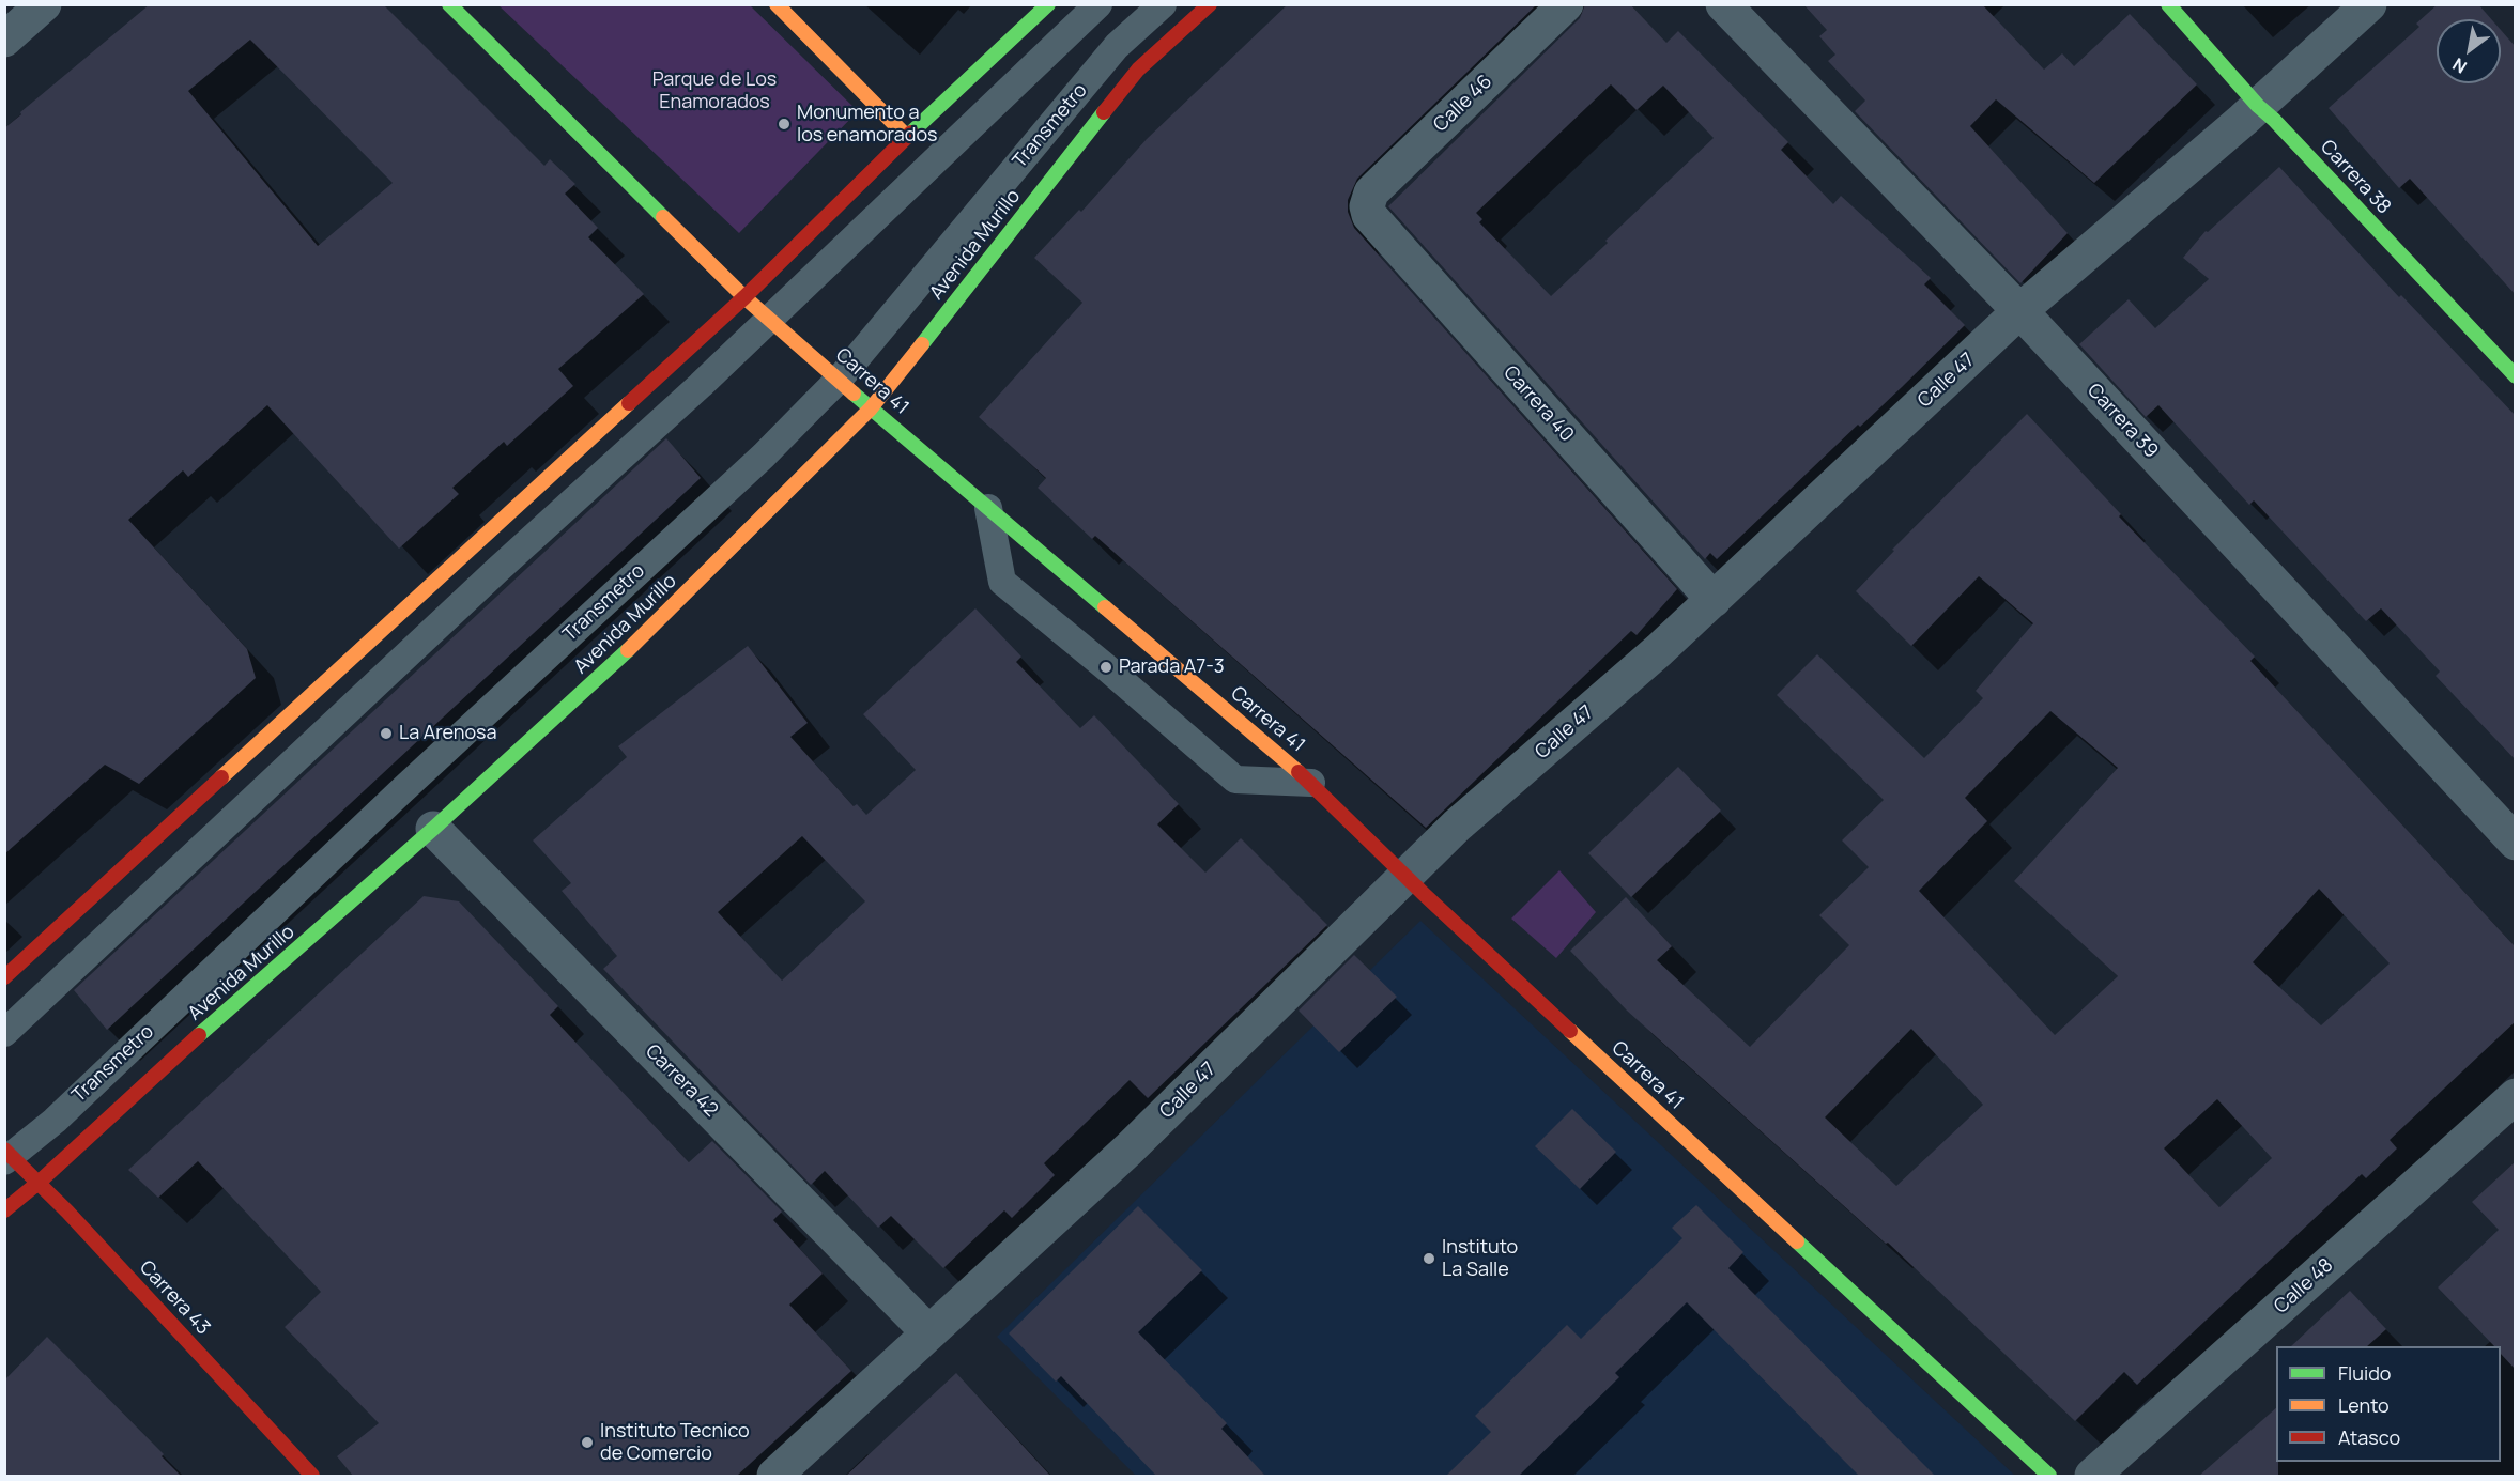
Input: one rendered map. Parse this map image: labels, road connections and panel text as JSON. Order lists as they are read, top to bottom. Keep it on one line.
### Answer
{"streets":{"main road":["Carrera 38","Avenida Murillo","Carrera 41","Carrera 43"],"street":["Calle 46","Calle 47","Carrera 40","Carrera 39","Carrera 42","Calle 48"],"lane":["Transmetro"]},"crossings":[["Calle 46","Carrera 40"],["Transmetro","Carrera 41"],["Transmetro","Carrera 43"],["Carrera 38","Calle 47"],["Avenida Murillo","Carrera 41"],["Avenida Murillo","Carrera 42"],["Avenida Murillo","Carrera 43"],["Calle 47","Carrera 41"],["Calle 47","Carrera 40"],["Calle 47","Carrera 39"],["Calle 47","Carrera 42"]],"parks":["Parque de Los Enamorados"],"places":["Monumento a los enamorados","Parada A7-3","La Arenosa","Instituto La Salle","Instituto Tecnico de Comercio"],"legend":["Fluido","Lento","Atasco"],"north":"bottom left"}
